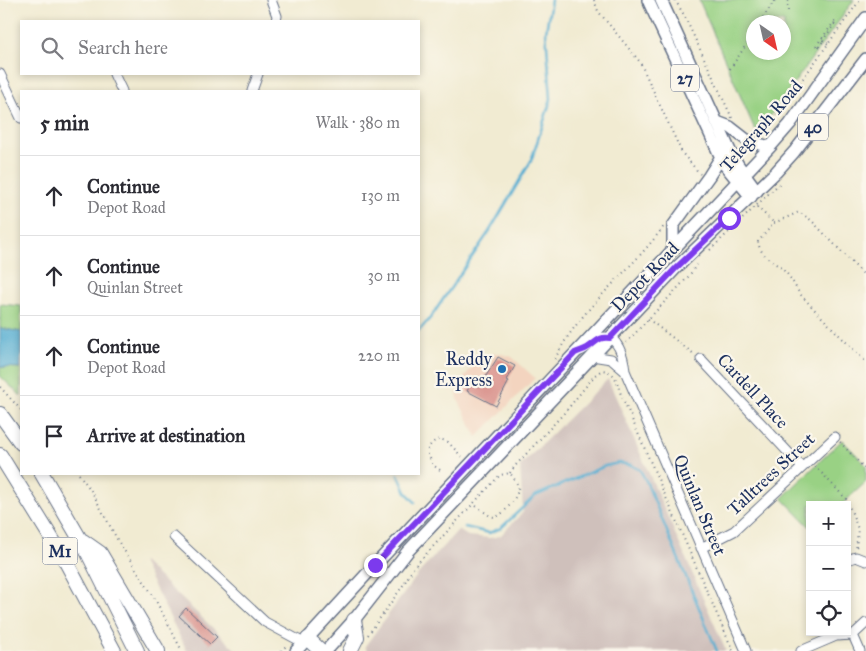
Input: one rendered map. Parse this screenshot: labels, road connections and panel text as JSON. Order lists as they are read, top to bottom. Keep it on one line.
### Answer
{"streets":{"highway":["M1"],"main road":["27","Telegraph Road","40","Depot Road"],"street":["Cardell Place","Talltrees Street","Quinlan Street"]},"crossings":[["27","Telegraph Road"],["27","40"],["27","Depot Road"],["Telegraph Road","Depot Road"],["40","Depot Road"],["Depot Road","Quinlan Street"],["Cardell Place","Talltrees Street"],["Talltrees Street","Quinlan Street"]],"places":["Reddy Express"],"north":"bottom right","page":{"search":"Search here","heading":["5 min","Walk · 380 m"],"list":[["Continue","Depot Road","130 m"],["Continue","Quinlan Street","30 m"],["Continue","Depot Road","220 m"],"Arrive at destination"],"map_buttons":["+","−"]}}
